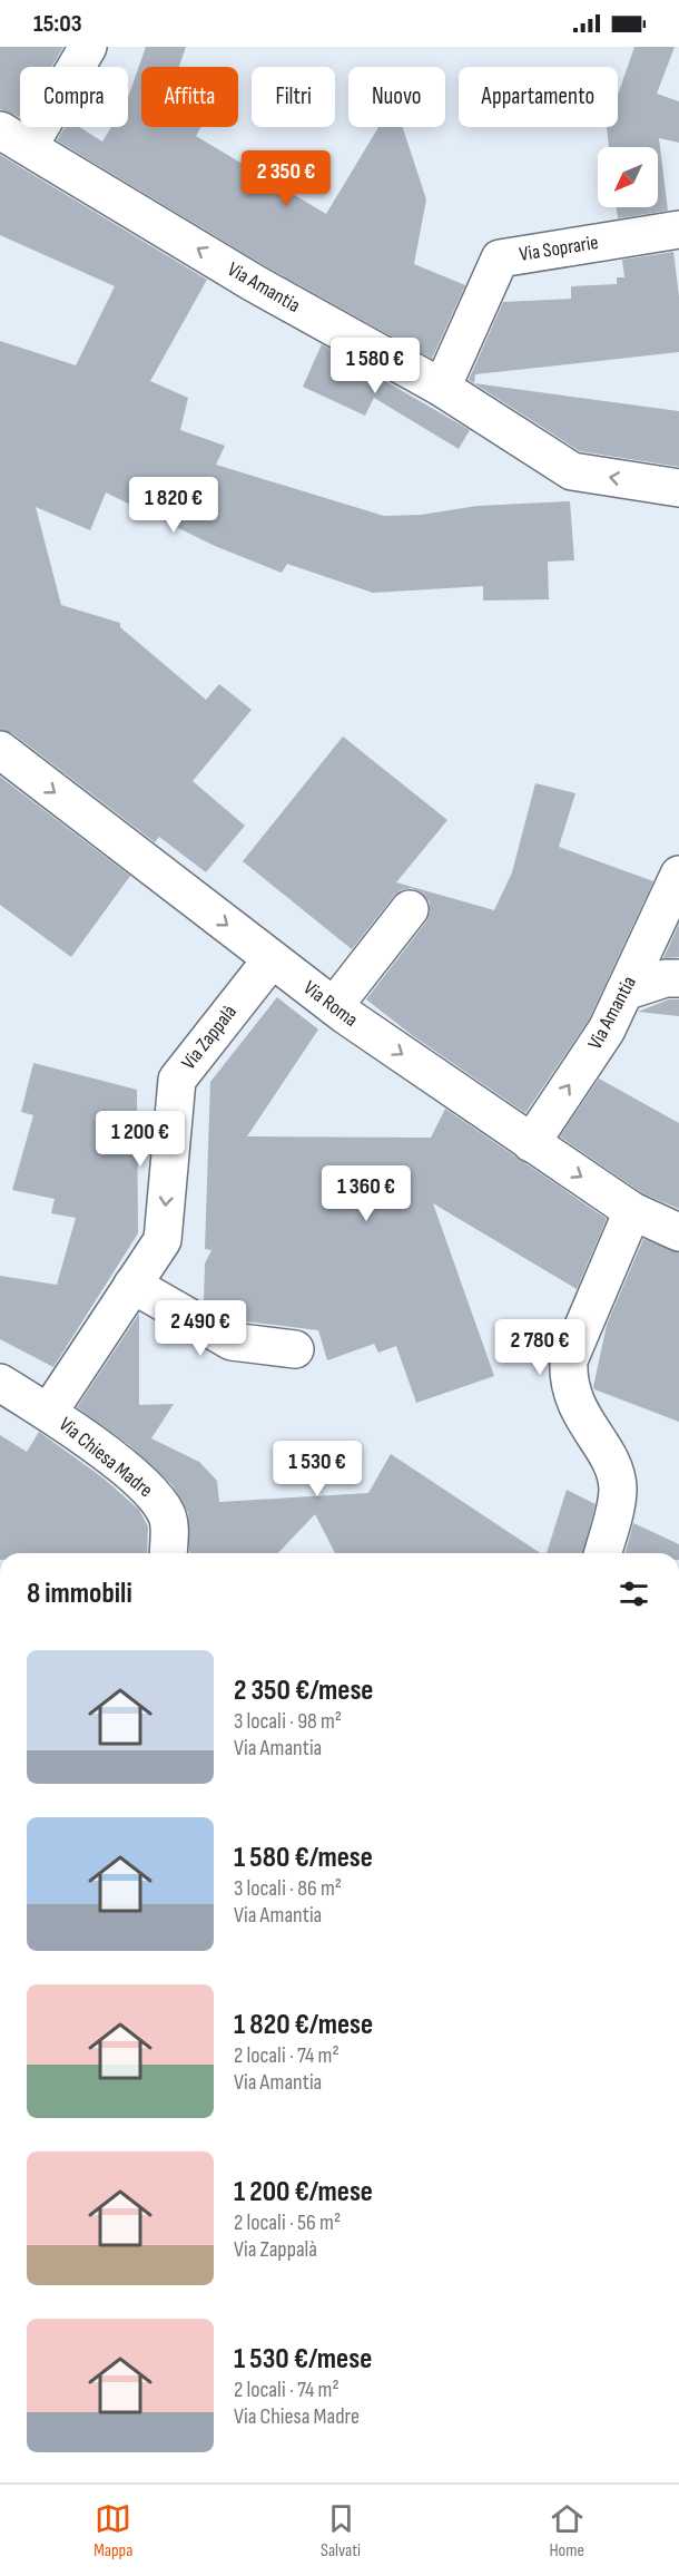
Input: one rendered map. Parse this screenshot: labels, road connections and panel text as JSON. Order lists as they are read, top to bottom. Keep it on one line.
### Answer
{"streets":{"street":["Via Soprarie","Via Amantia","Via Roma","Via Zappalà","Via Chiesa Madre"]},"crossings":[["Via Soprarie","Via Amantia"],["Via Amantia","Via Roma"],["Via Roma","Via Zappalà"],["Via Zappalà","Via Chiesa Madre"]],"one_way":["Via Amantia","Via Roma","Via Zappalà"],"north":"bottom left","page":{"status":"15:03","chip":["Compra","Affitta","Filtri","Nuovo","Appartamento"],"price":["2 350 €","1 580 €","1 820 €","1 200 €","1 360 €","2 490 €","2 780 €","1 530 €"],"heading":"8 immobili","list":[{"name":"2 350 €/mese","note":"3 locali · 98 m² · Via Amantia"},{"name":"1 580 €/mese","note":"3 locali · 86 m² · Via Amantia"},{"name":"1 820 €/mese","note":"2 locali · 74 m² · Via Amantia"},{"name":"1 200 €/mese","note":"2 locali · 56 m² · Via Zappalà"},{"name":"1 530 €/mese","note":"2 locali · 74 m² · Via Chiesa Madre"}],"tabs":["Mappa","Salvati","Home"]}}
